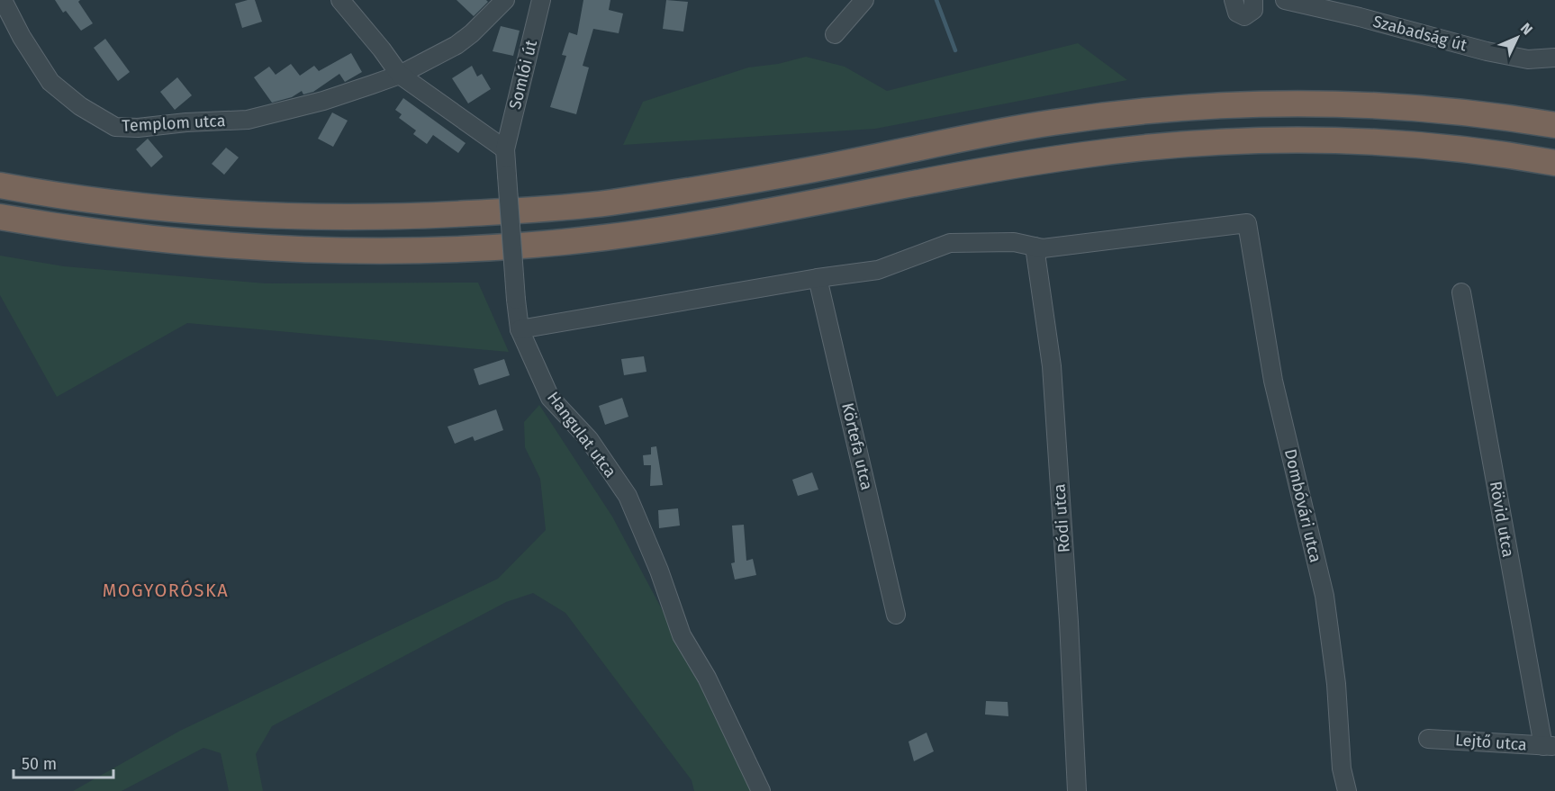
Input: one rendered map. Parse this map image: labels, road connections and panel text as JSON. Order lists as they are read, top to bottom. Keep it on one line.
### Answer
{"streets":{"street":["Szabadság út","Somlói út","Templom utca","Hangulat utca","Körtefa utca","Dombóvári utca","Ródi utca","Rövid utca","Lejtő utca"]},"crossings":[["Somlói út","Hangulat utca"],["Dombóvári utca","Ródi utca"],["Rövid utca","Lejtő utca"]],"districts":["MOGYORÓSKA"],"scale_bar":"50 m","north":"top right"}
